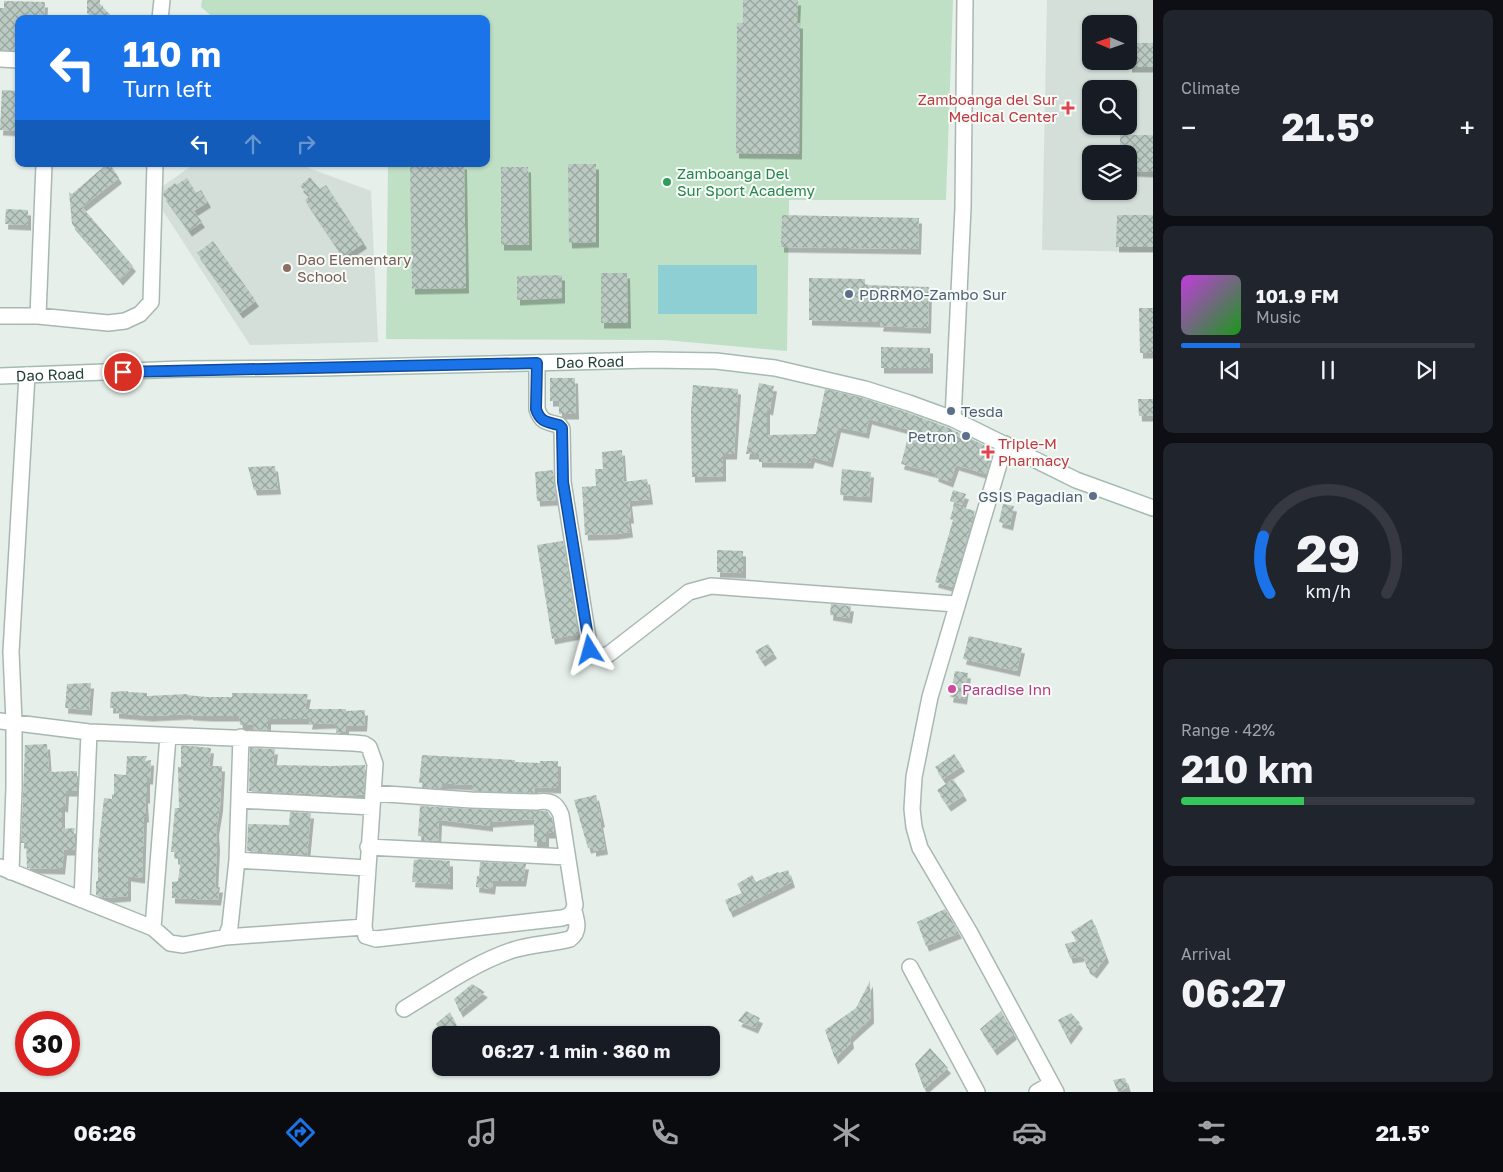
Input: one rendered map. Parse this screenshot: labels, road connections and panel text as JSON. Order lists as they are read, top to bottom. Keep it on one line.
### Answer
{"streets":{"street":["Dao Road"]},"places":{"health":["Zamboanga del Sur Medical Center","Triple-M Pharmacy"],"other":["Zamboanga Del Sur Sport Academy","Dao Elementary School","PDRRMO-Zambo Sur","Tesda","Petron","GSIS Pagadian","Paradise Inn"]},"north":"left","page":{"tile":["Climate",["Range · 42%","210 km"],["Arrival","06:27"]],"turn":["110 m","Turn left"],"heat":["−","21.5°","+"],"song":["101.9 FM","Music"],"limit":"30","trip":"06:27 · 1 min · 360 m","tabs":["06:26","21.5°"],"gauge":["29","km/h"]}}
